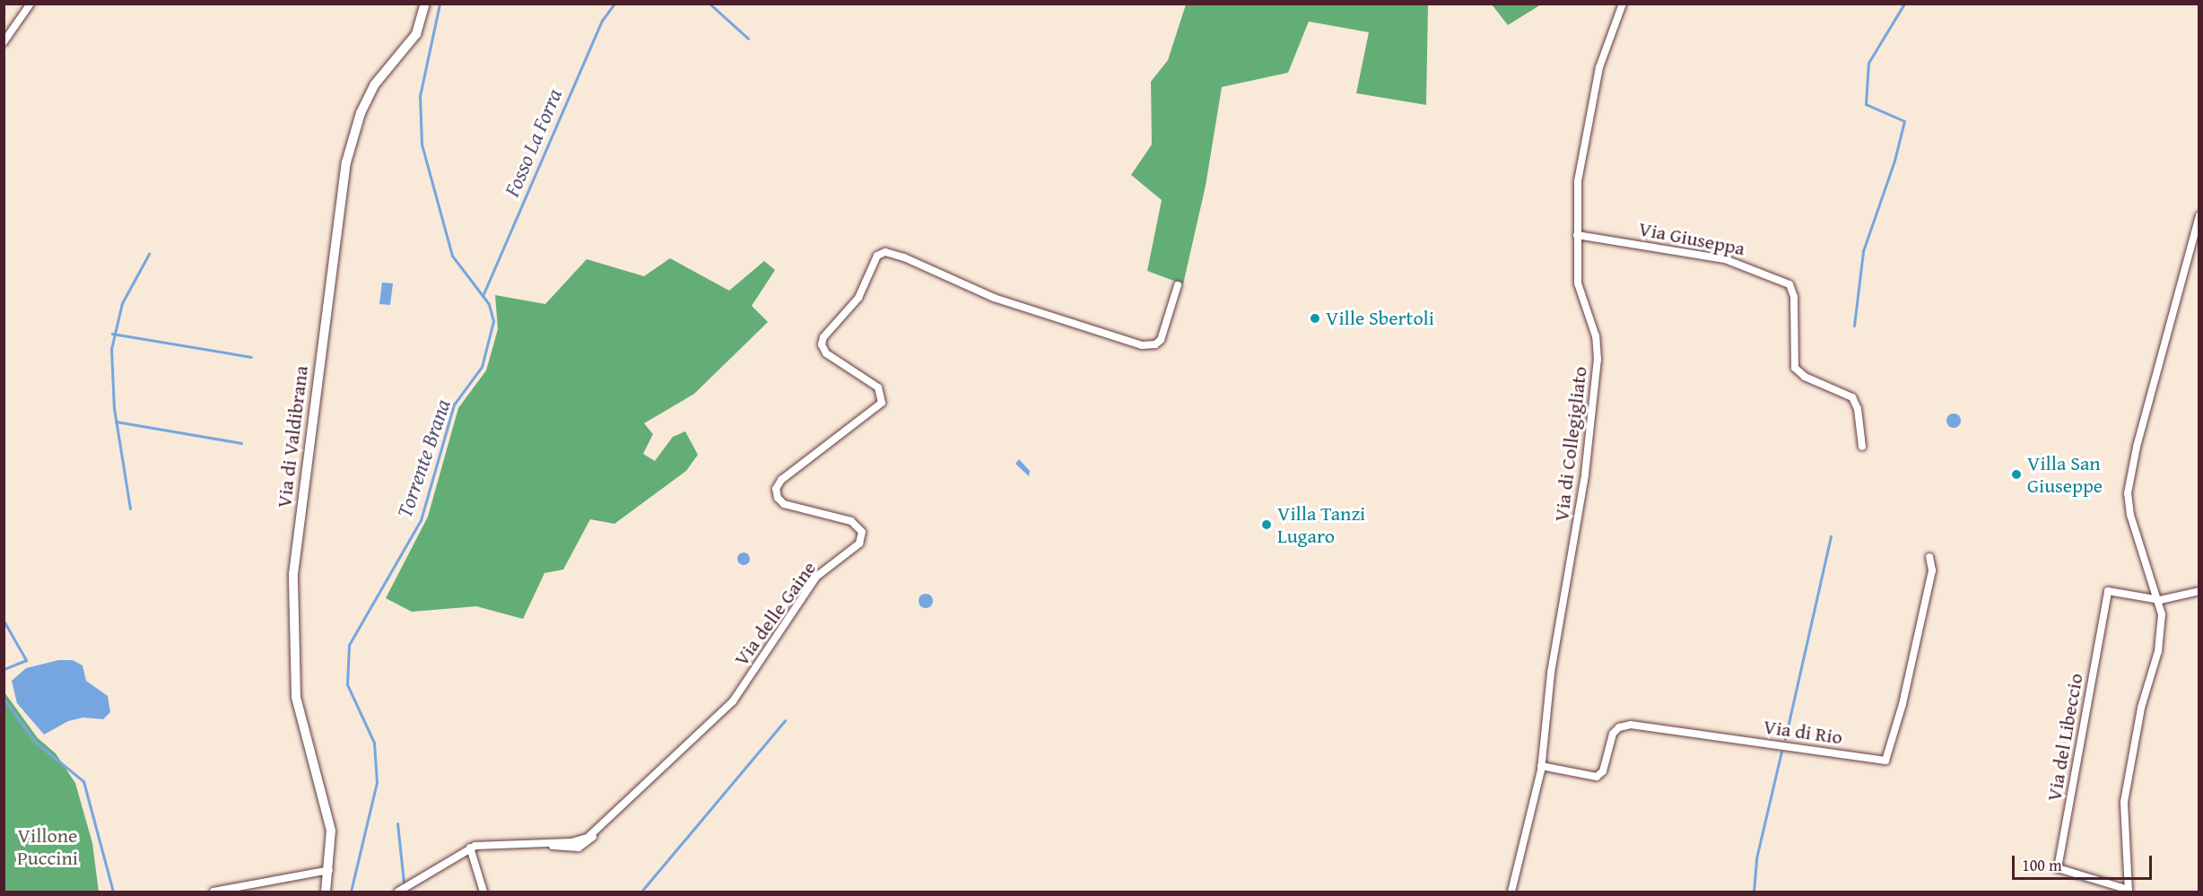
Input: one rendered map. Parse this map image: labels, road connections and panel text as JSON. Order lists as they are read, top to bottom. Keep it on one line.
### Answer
{"streets":{"street":["Via Giuseppa","Via di Valdibrana","Via di Collegigliato","Via delle Gaine","Via di Rio","Via del Libeccio"]},"crossings":[["Via Giuseppa","Via di Collegigliato"],["Via di Collegigliato","Via di Rio"]],"water":["Fosso La Forra","Torrente Brana"],"parks":["Villone Puccini"],"places":["Ville Sbertoli","Villa San Giuseppe","Villa Tanzi Lugaro"],"scale_bar":"100 m"}
